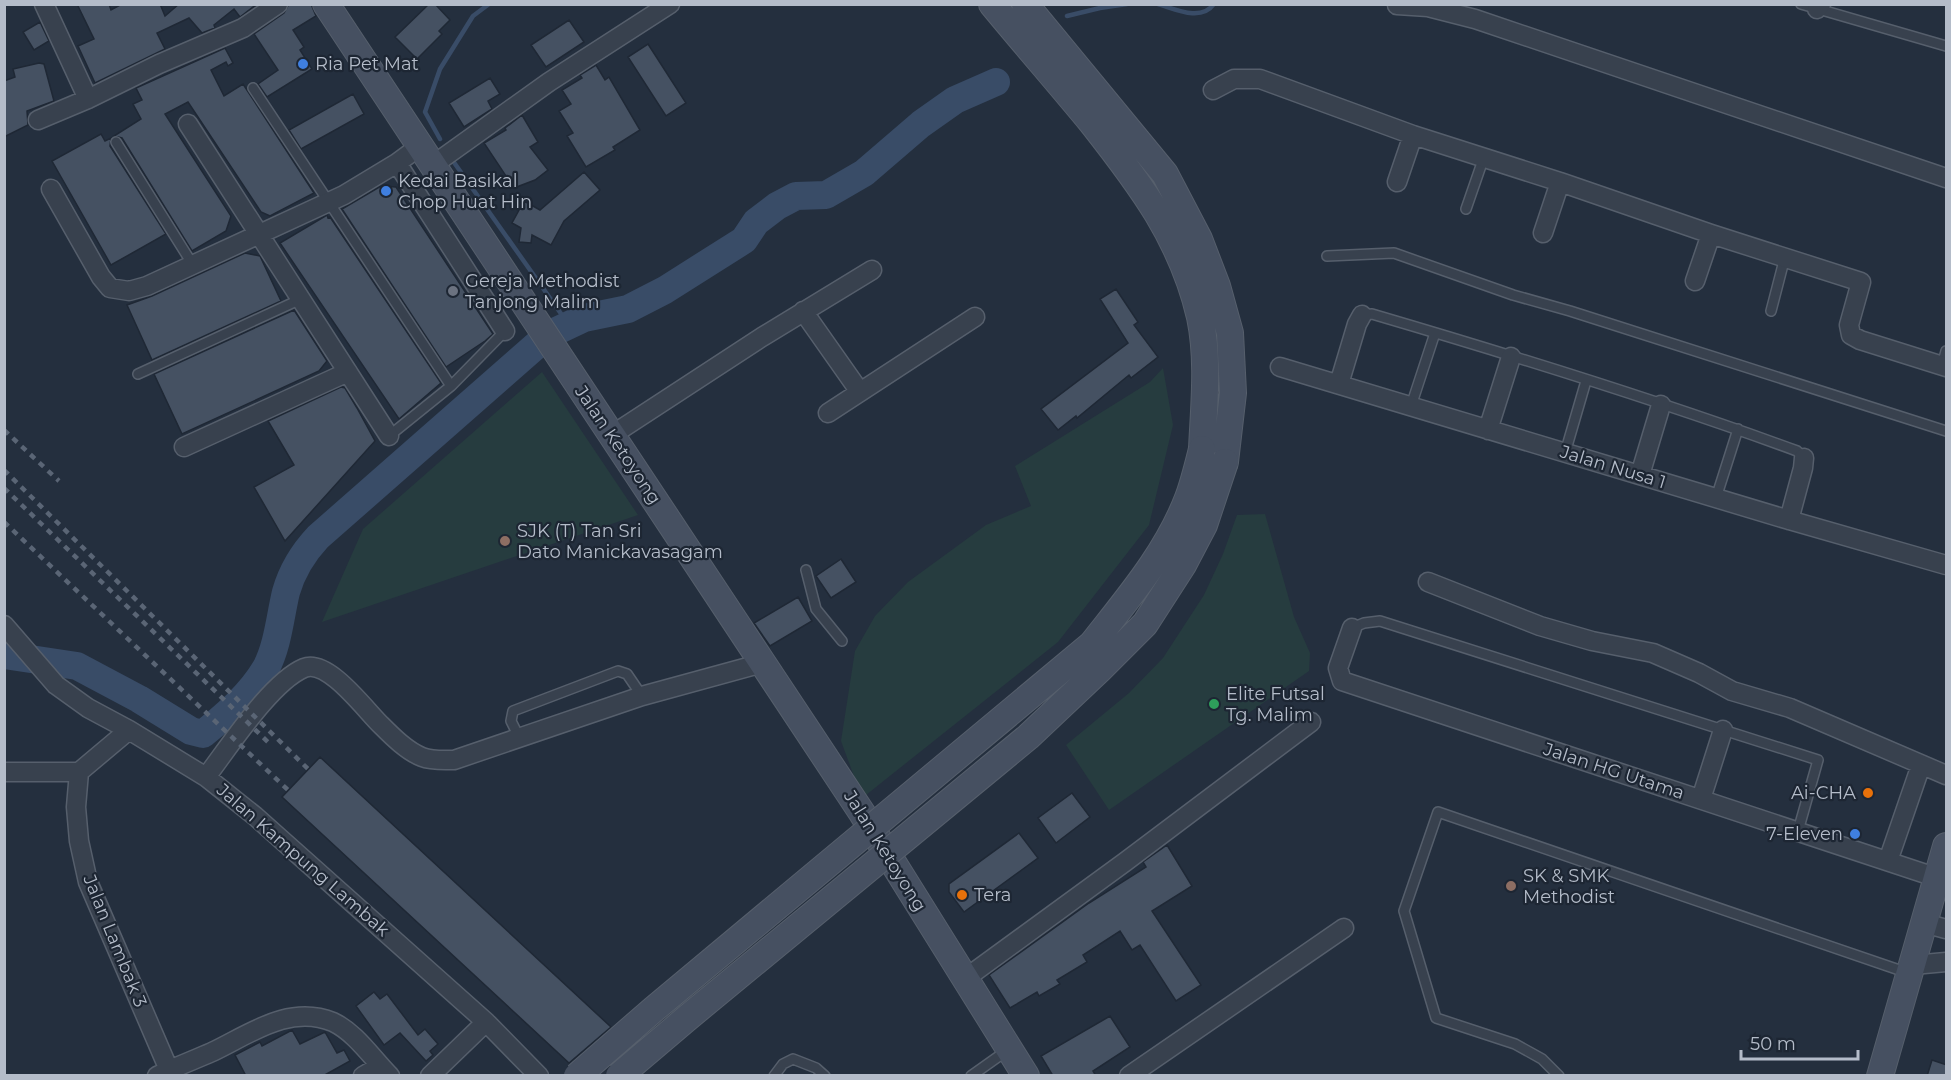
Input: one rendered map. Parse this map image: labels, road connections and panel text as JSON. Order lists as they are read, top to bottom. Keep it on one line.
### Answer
{"streets":{"main road":["Jalan Ketoyong"],"street":["Jalan Nusa 1","Jalan HG Utama","Jalan Kampung Lambak","Jalan Lambak 3"]},"places":["Ria Pet Mat","Kedai Basikal Chop Huat Hin","Gereja Methodist Tanjong Malim","SJK (T) Tan Sri Dato Manickavasagam","Elite Futsal Tg. Malim","Ai-CHA","7-Eleven","SK & SMK Methodist","Tera"],"scale_bar":"50 m"}
